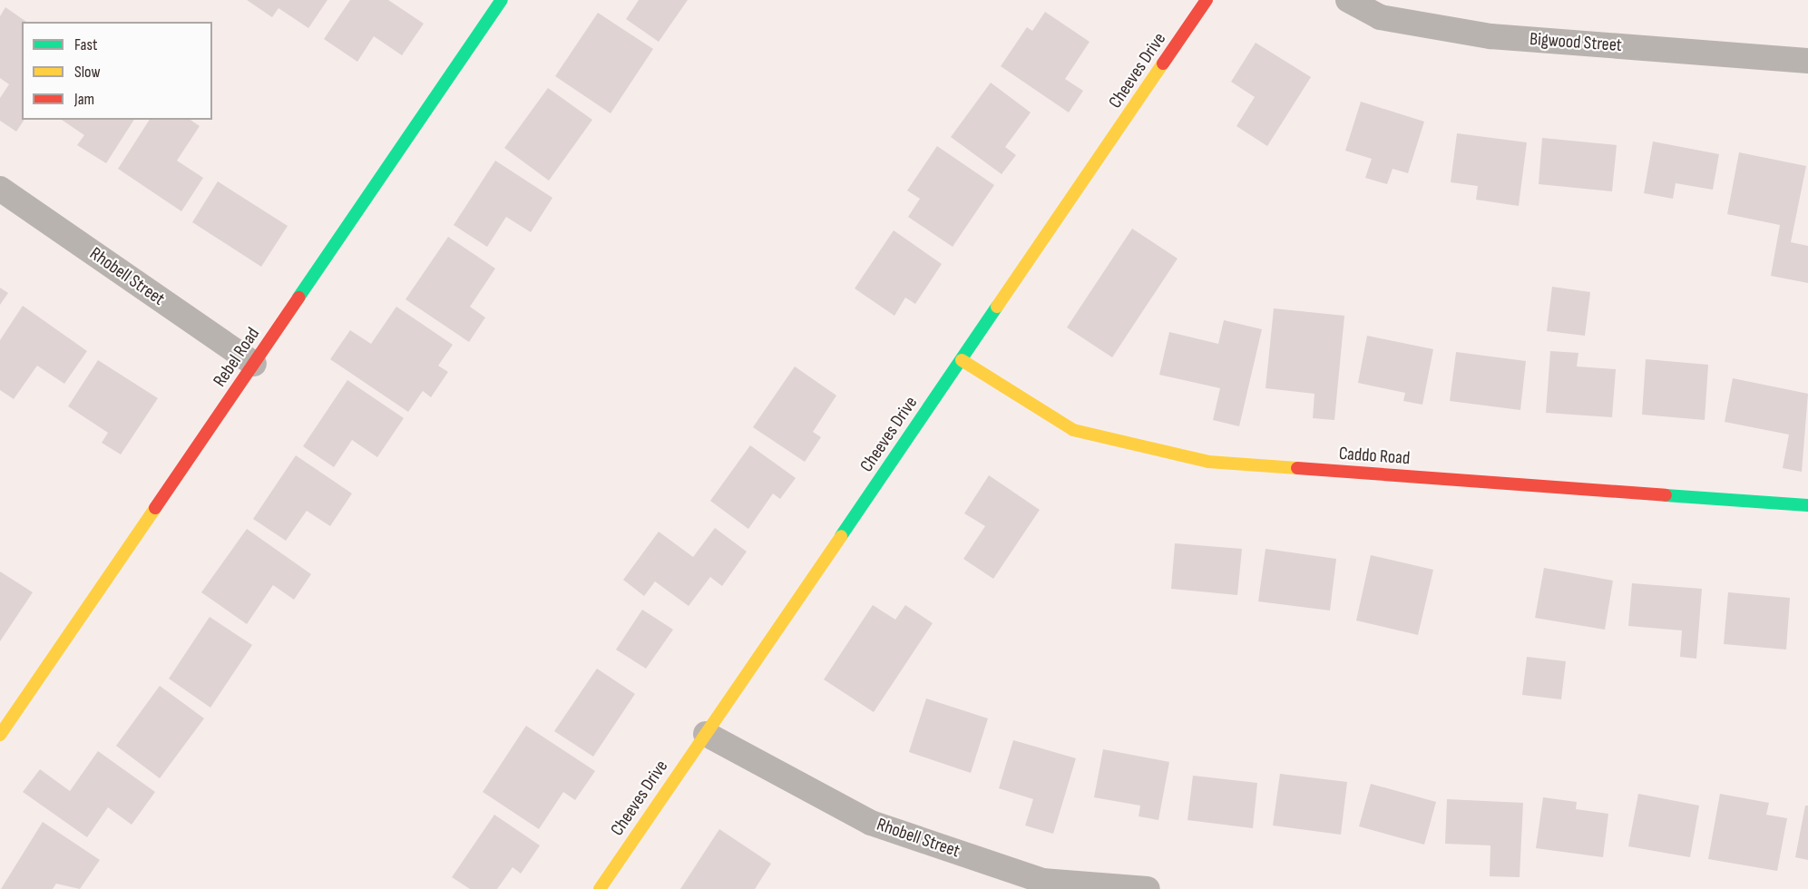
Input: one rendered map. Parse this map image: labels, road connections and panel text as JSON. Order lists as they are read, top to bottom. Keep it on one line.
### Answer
{"streets":{"street":["Bigwood Street","Cheeves Drive","Rhobell Street","Rebel Road","Caddo Road"]},"crossings":[["Cheeves Drive","Rhobell Street"],["Cheeves Drive","Caddo Road"],["Rhobell Street","Rebel Road"]],"legend":["Fast","Slow","Jam"]}
